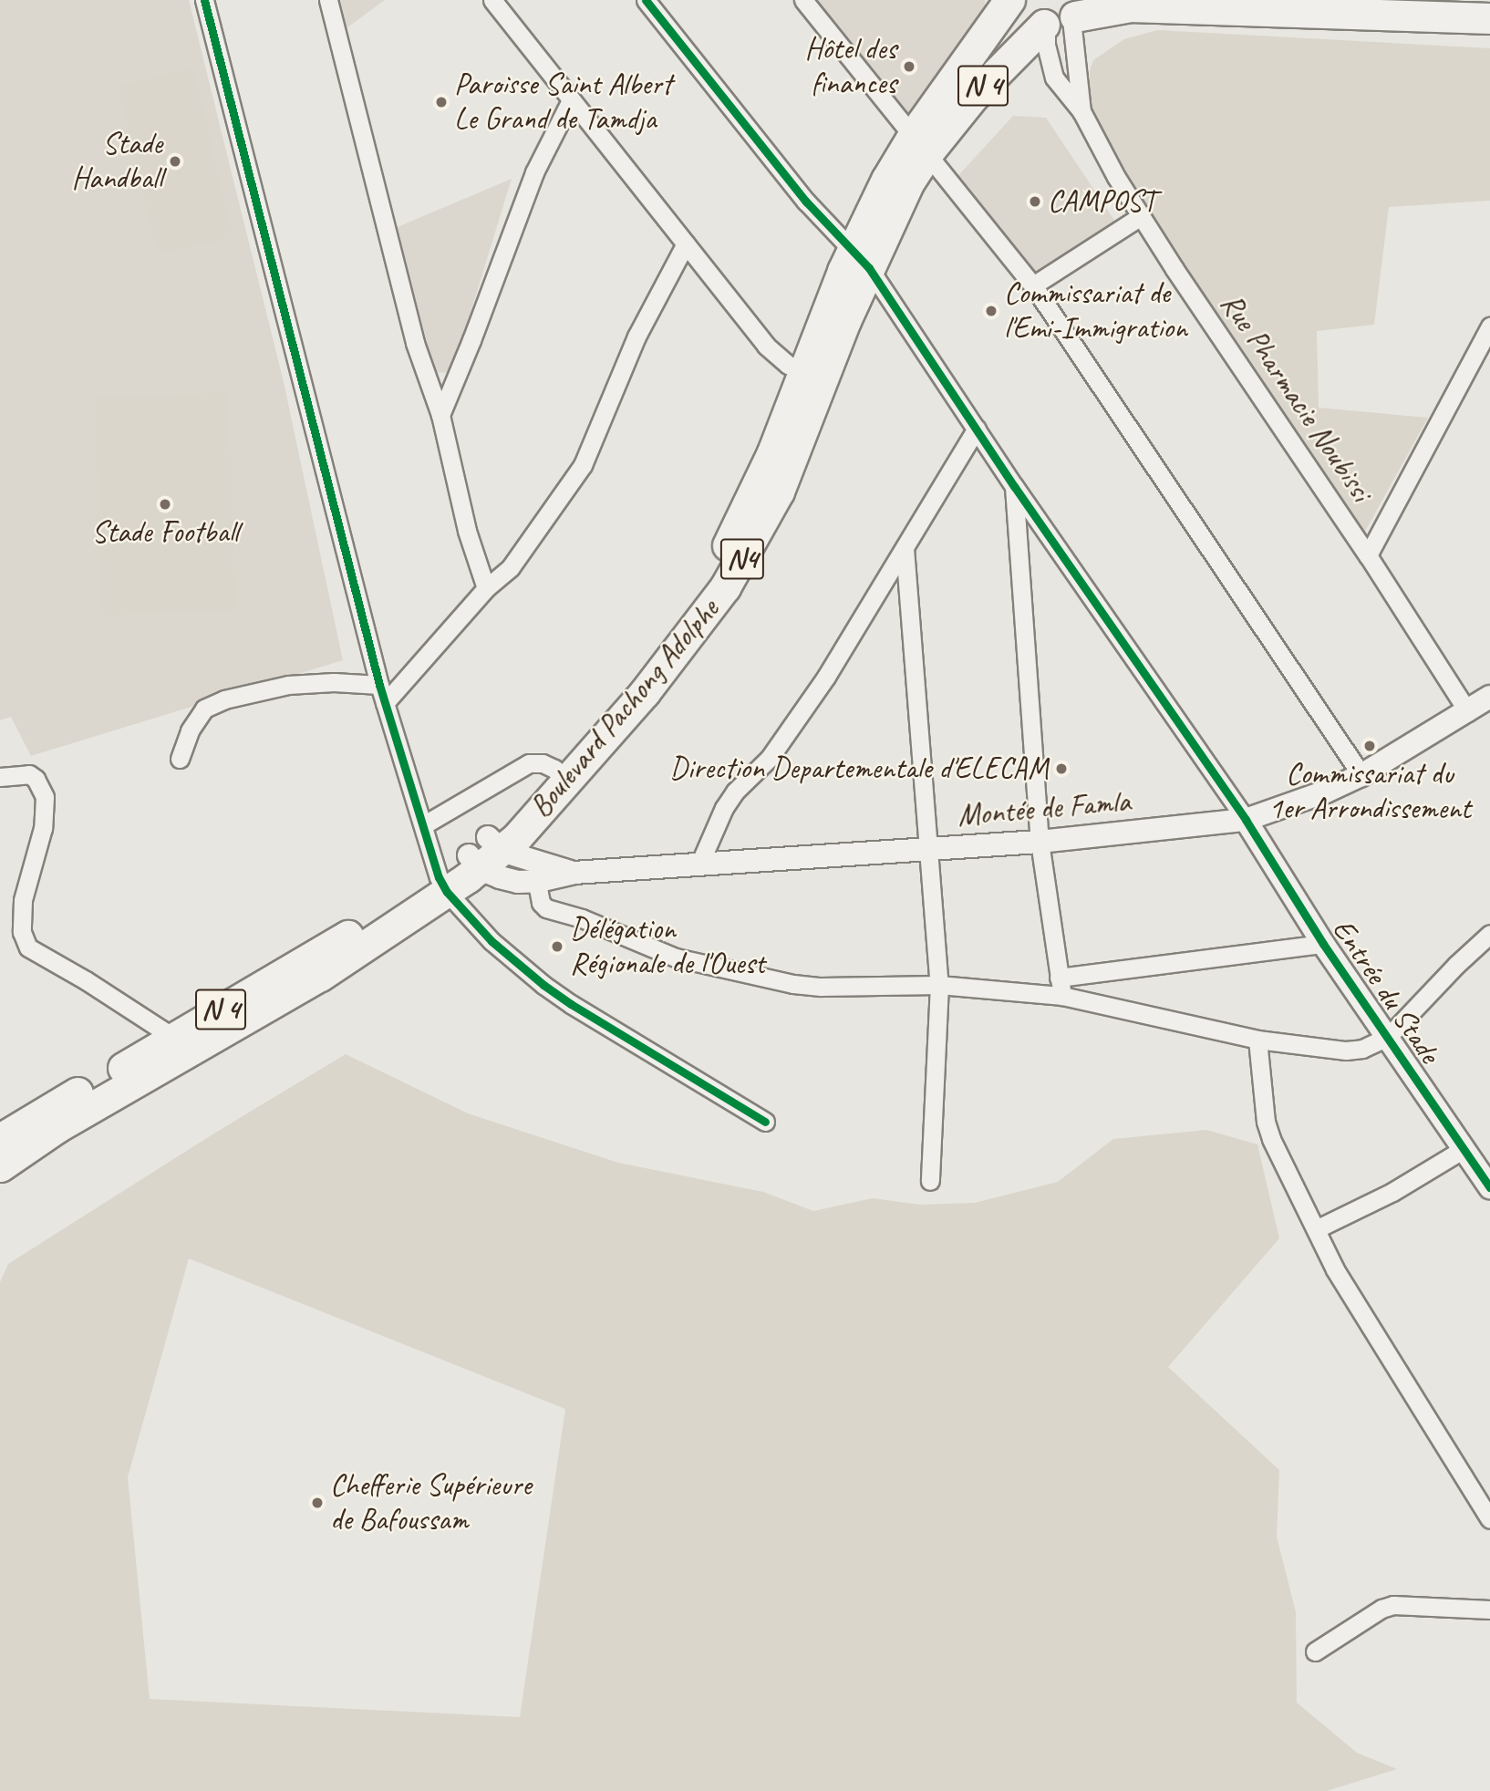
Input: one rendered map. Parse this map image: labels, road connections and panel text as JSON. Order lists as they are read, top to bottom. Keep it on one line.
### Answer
{"streets":{"highway":["N 4","N4","Boulevard Pachong Adolphe"],"street":["Rue Pharmacie Noubissi","Montée de Famla","Entrée du Stade"]},"crossings":[["N 4","Rue Pharmacie Noubissi"],["N 4","Boulevard Pachong Adolphe"],["Rue Pharmacie Noubissi","Montée de Famla"],["Boulevard Pachong Adolphe","Montée de Famla"],["Montée de Famla","Entrée du Stade"]],"places":["Hôtel des finances","Paroisse Saint Albert Le Grand de Tamdja","Stade Handball","CAMPOST","Commissariat de l'Emi-Immigration","Stade Football","Commissariat du 1er Arrondissement","Direction Departementale d'ELECAM","Délégation Régionale de l'Ouest","Chefferie Supérieure de Bafoussam"]}
